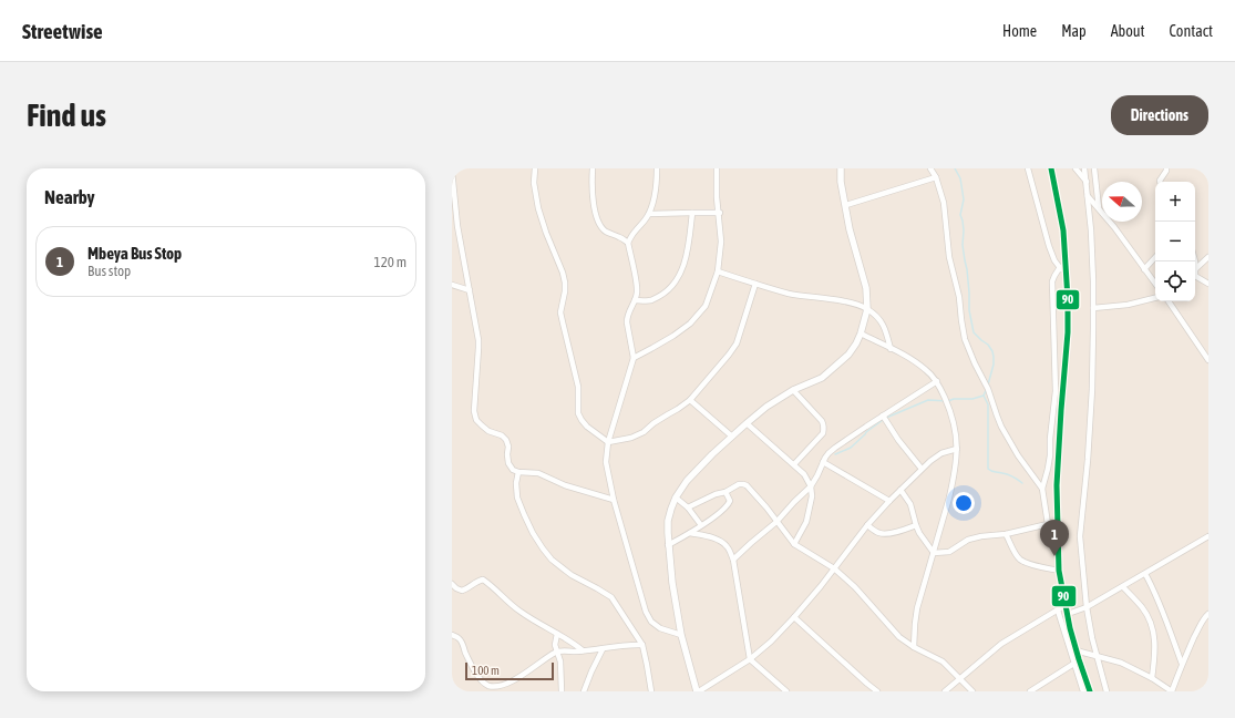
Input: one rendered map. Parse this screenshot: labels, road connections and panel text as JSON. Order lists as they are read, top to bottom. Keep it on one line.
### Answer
{"lines":["transit line 90"],"scale_bar":"100 m","north":"left","page":{"header":"Streetwise","nav":["Home","Map","About","Contact"],"buttons":"Directions","title":"Find us","heading":"Nearby","map_buttons":["+","−"],"list":[{"mark":"1","name":"Mbeya Bus Stop","note":"Bus stop","value":"120 m"}],"pins":"1","scale":"100 m"}}
